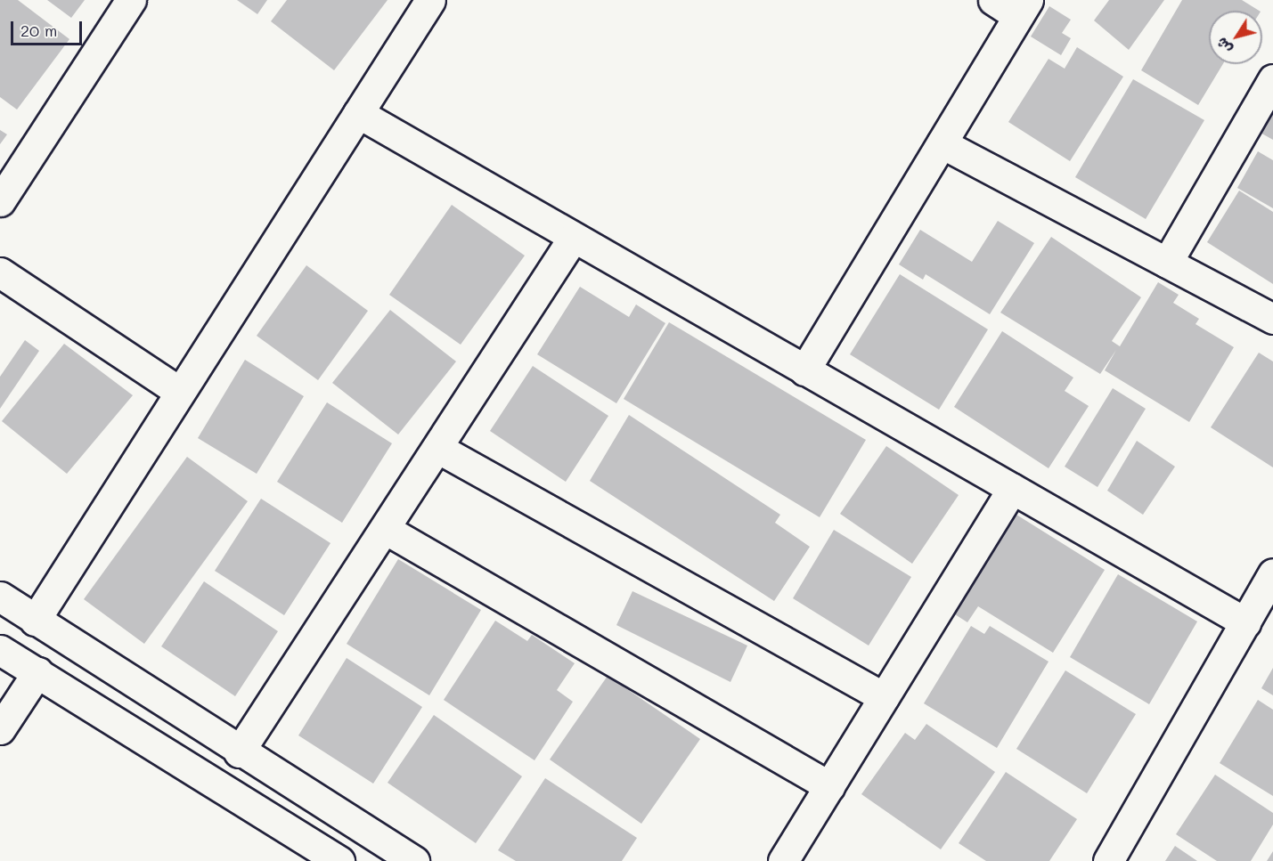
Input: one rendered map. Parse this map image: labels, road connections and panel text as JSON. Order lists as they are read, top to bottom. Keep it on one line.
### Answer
{"scale_bar":"20 m","north":"bottom left"}
